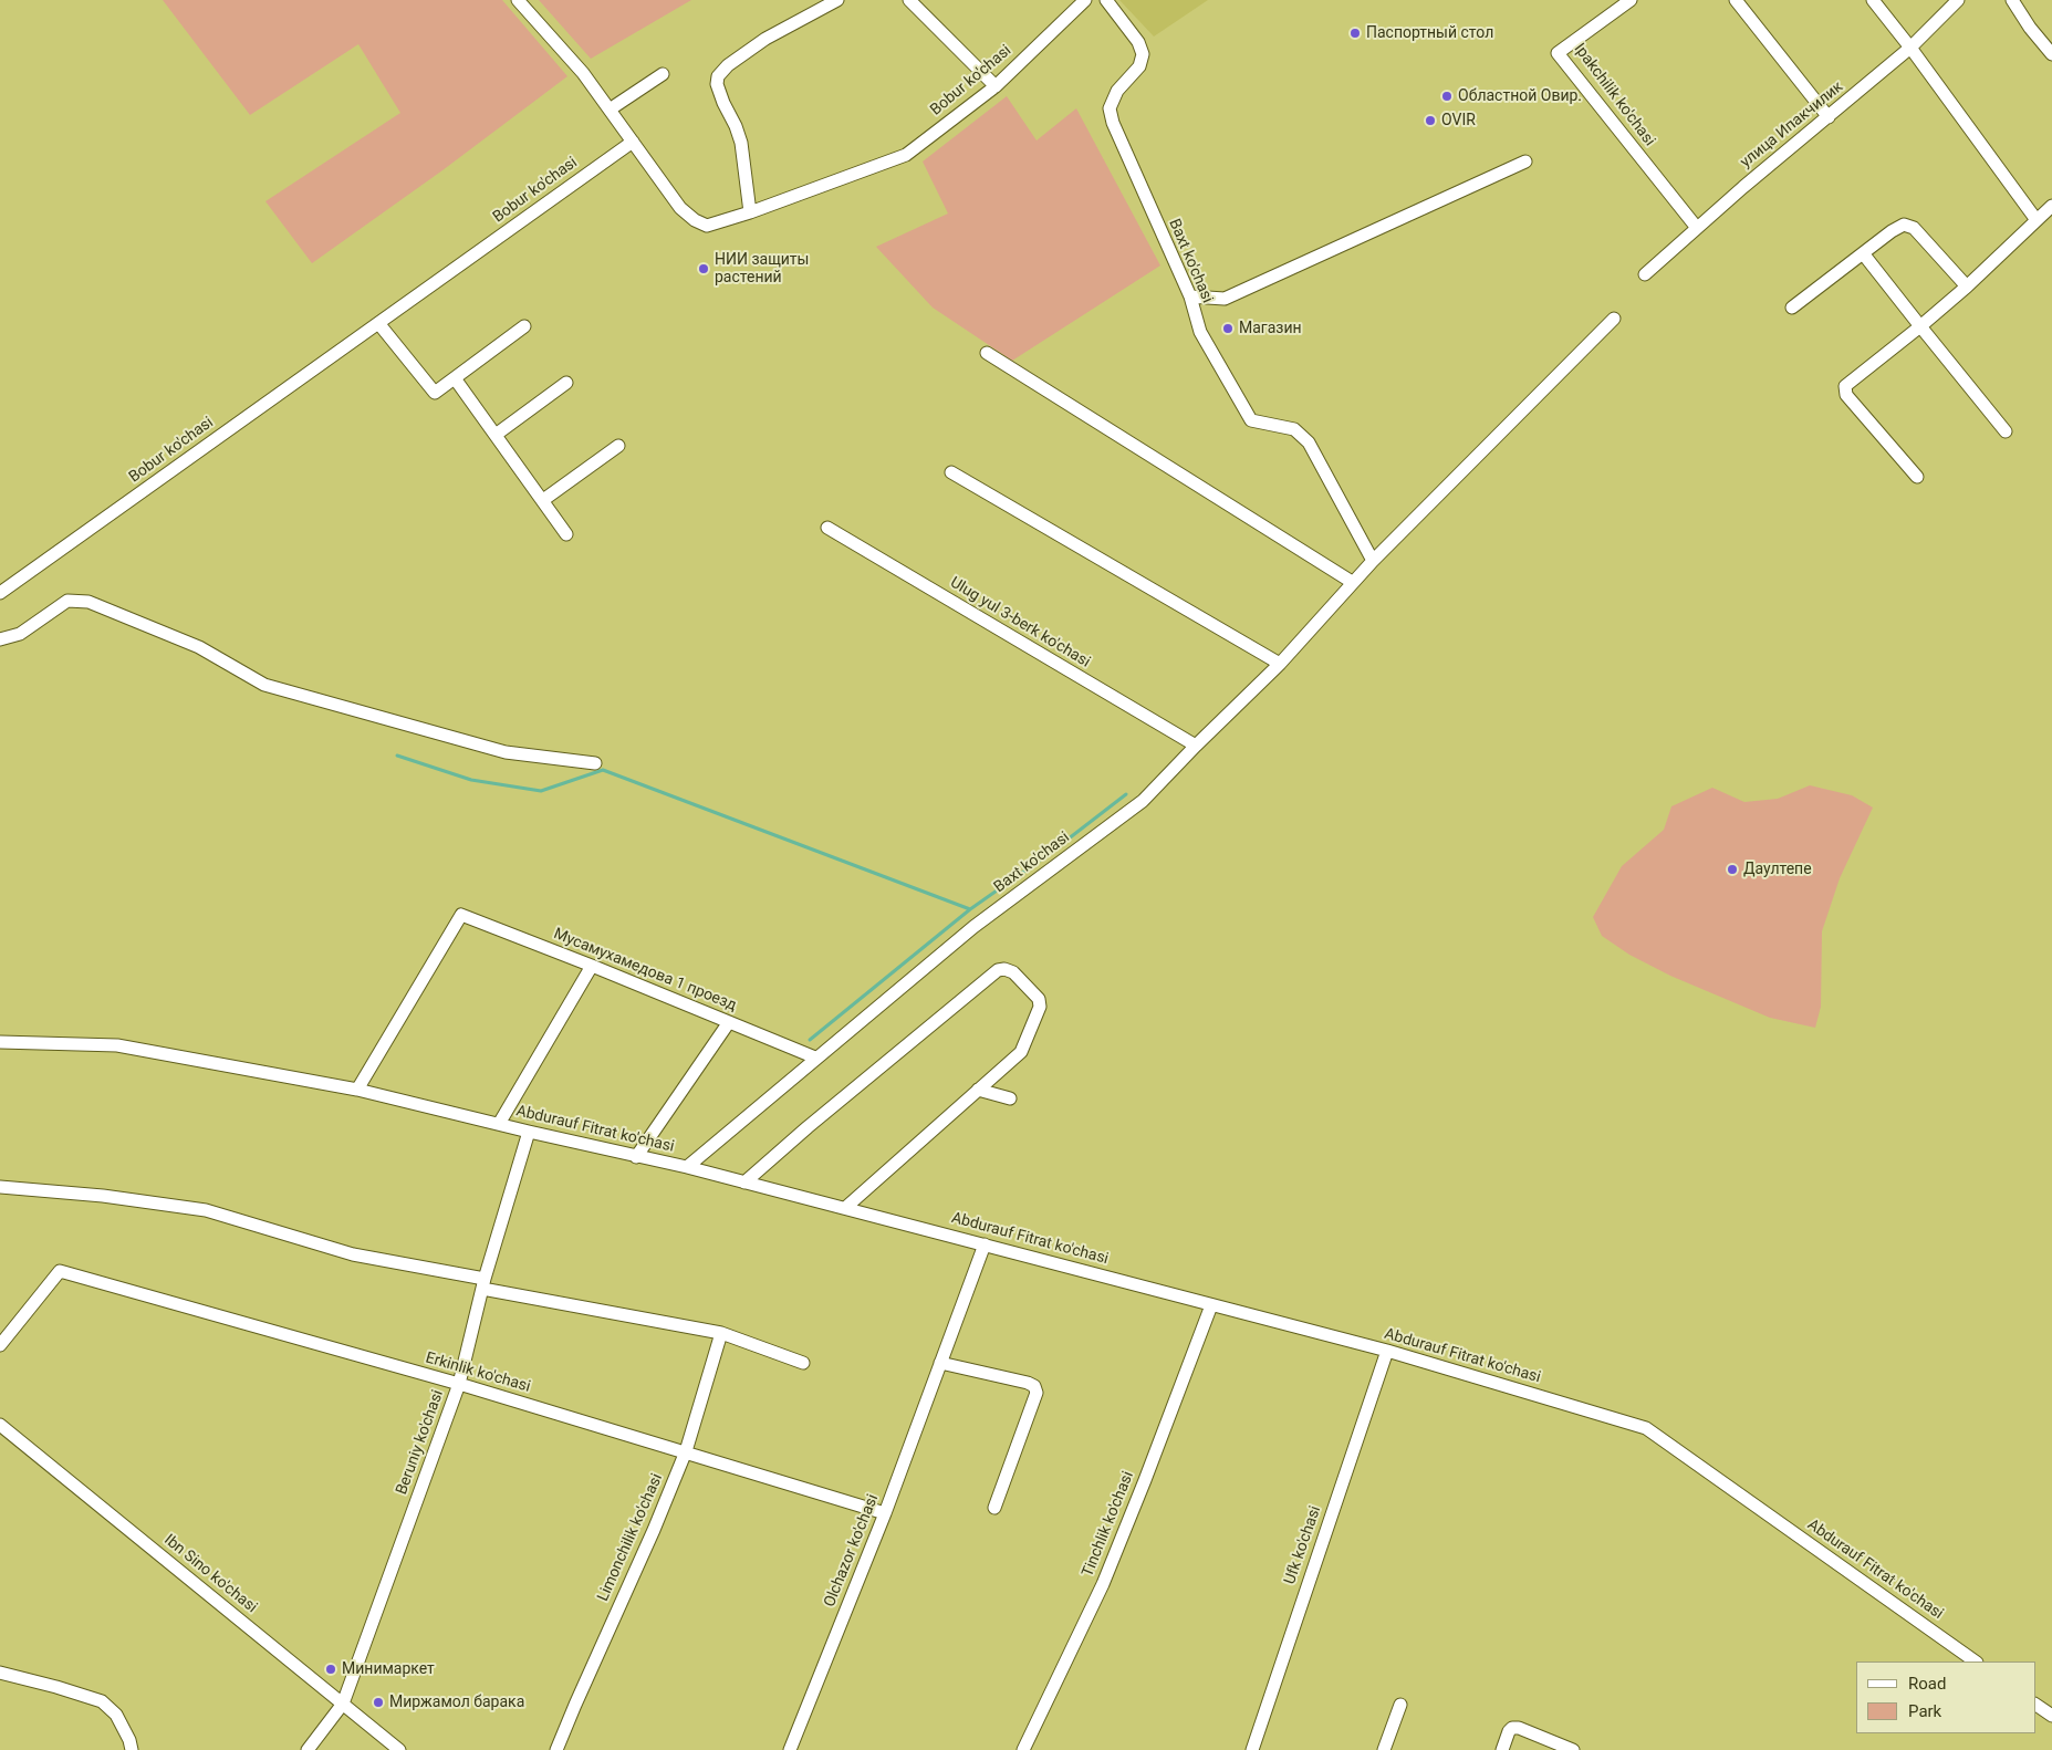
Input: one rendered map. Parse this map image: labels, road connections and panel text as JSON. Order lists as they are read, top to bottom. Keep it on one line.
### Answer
{"streets":{"street":["Bobur ko'chasi","Ipakchilik ko'chasi","улица Ипакчилик","Baxt ko'chasi","Ulug yul 3-berk ko'chasi","Мусамухамедова 1 проезд","Abdurauf Fitrat ko'chasi","Erkinlik ko'chasi","Beruniy ko'chasi","Tinchlik ko'chasi","Limonchilik ko'chasi","Ufk ko'chasi","Olchazor ko'chasi","Ibn Sino ko'chasi"]},"crossings":[["Ipakchilik ko'chasi","улица Ипакчилик"],["Baxt ko'chasi","Ulug yul 3-berk ko'chasi"],["Baxt ko'chasi","Мусамухамедова 1 проезд"],["Baxt ko'chasi","Abdurauf Fitrat ko'chasi"],["Мусамухамедова 1 проезд","Abdurauf Fitrat ko'chasi"],["Abdurauf Fitrat ko'chasi","Beruniy ko'chasi"],["Abdurauf Fitrat ko'chasi","Tinchlik ko'chasi"],["Abdurauf Fitrat ko'chasi","Ufk ko'chasi"],["Abdurauf Fitrat ko'chasi","Olchazor ko'chasi"],["Erkinlik ko'chasi","Beruniy ko'chasi"],["Erkinlik ko'chasi","Limonchilik ko'chasi"],["Erkinlik ko'chasi","Olchazor ko'chasi"],["Beruniy ko'chasi","Ibn Sino ko'chasi"]],"places":["Паспортный стол","Областной Овир.","OVIR","НИИ защиты растений","Магазин","Даултепе","Минимаркет","Миржамол барака"],"legend":["Road","Park"]}
